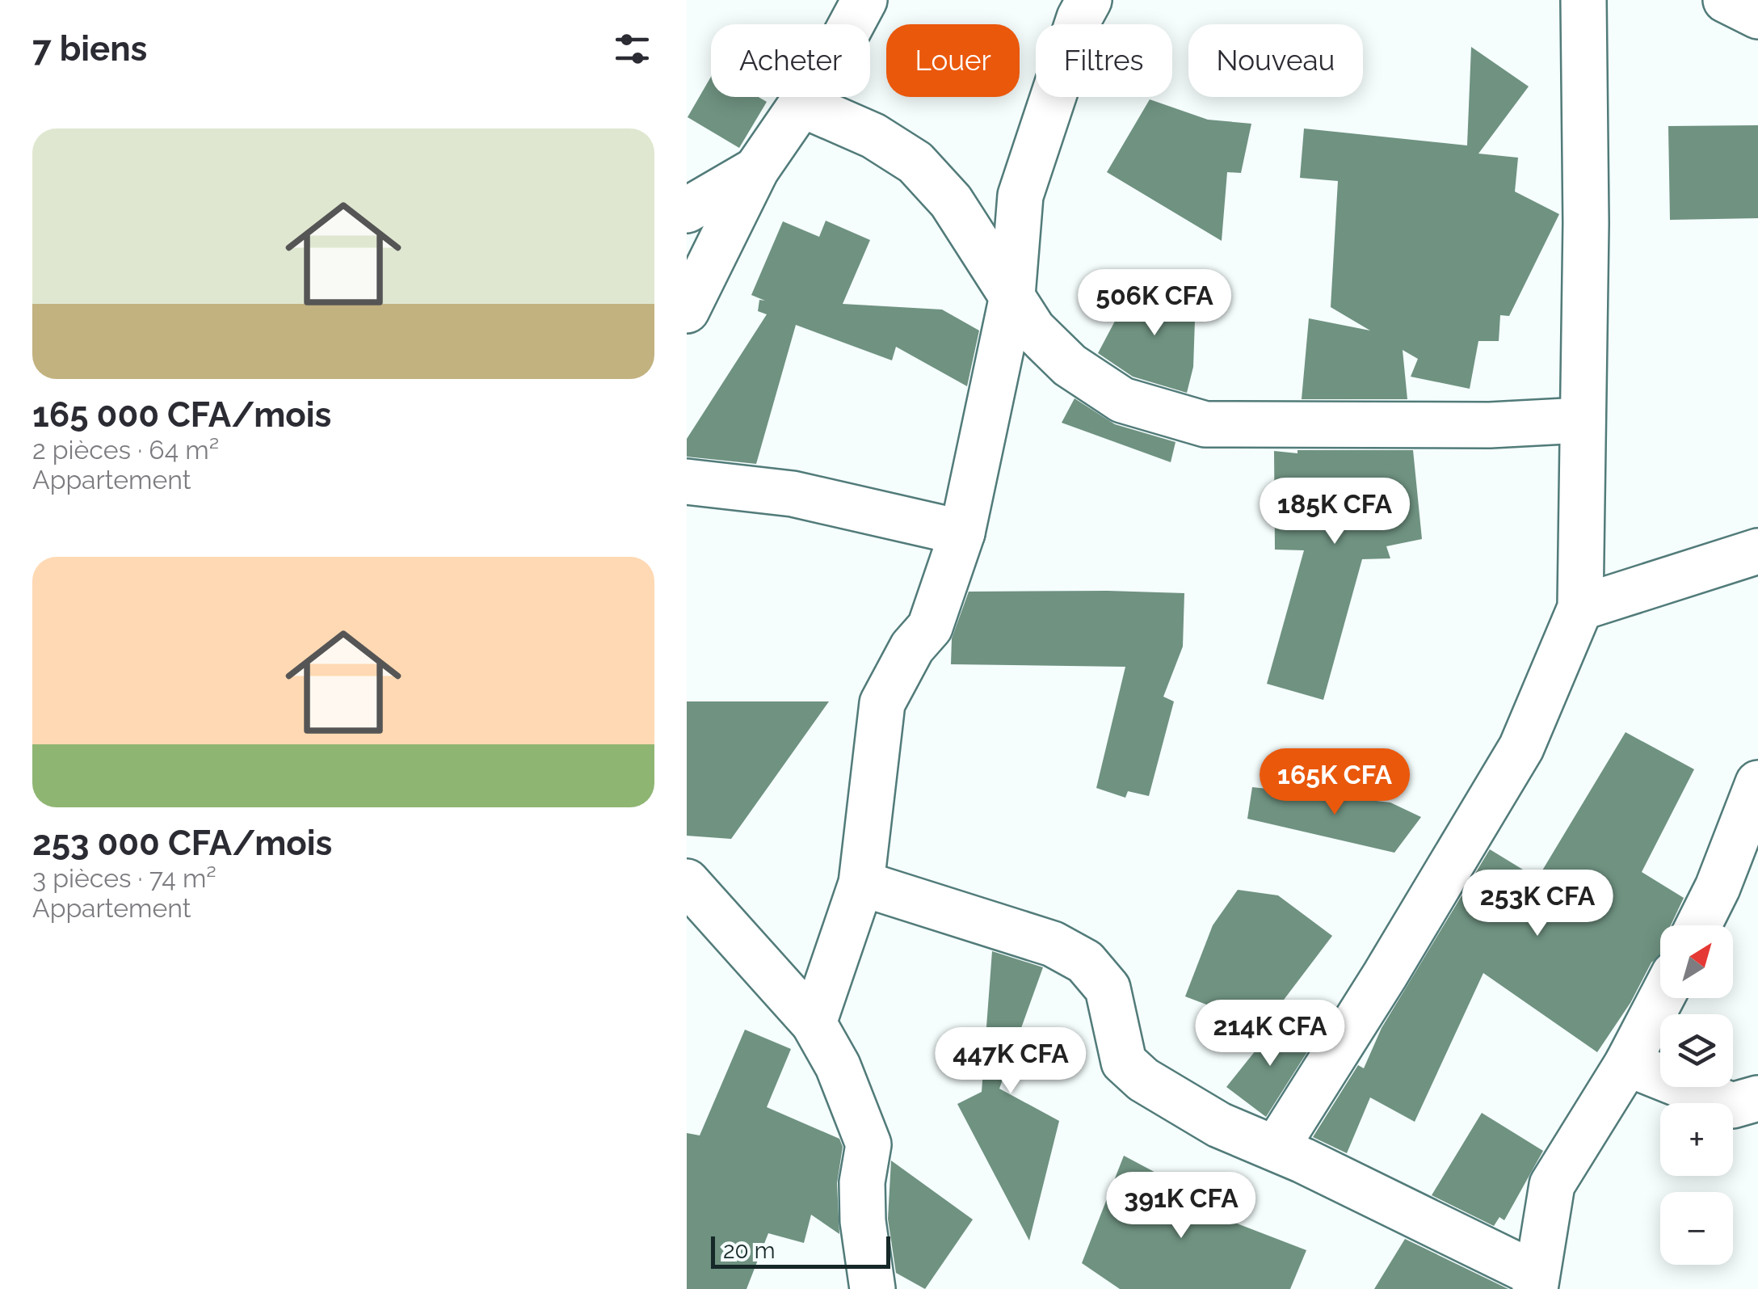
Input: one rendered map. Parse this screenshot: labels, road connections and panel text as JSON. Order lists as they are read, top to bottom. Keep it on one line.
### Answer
{"scale_bar":"20 m","north":"top right","page":{"heading":"7 biens","chip":["Acheter","Louer","Filtres","Nouveau"],"list":[{"name":"165 000 CFA/mois","note":"2 pièces · 64 m² · Appartement"},{"name":"253 000 CFA/mois","note":"3 pièces · 74 m² · Appartement"}],"price":["506K CFA","185K CFA","165K CFA","253K CFA","214K CFA","447K CFA","391K CFA"],"map_buttons":["+","−"],"scale":"20 m"}}
